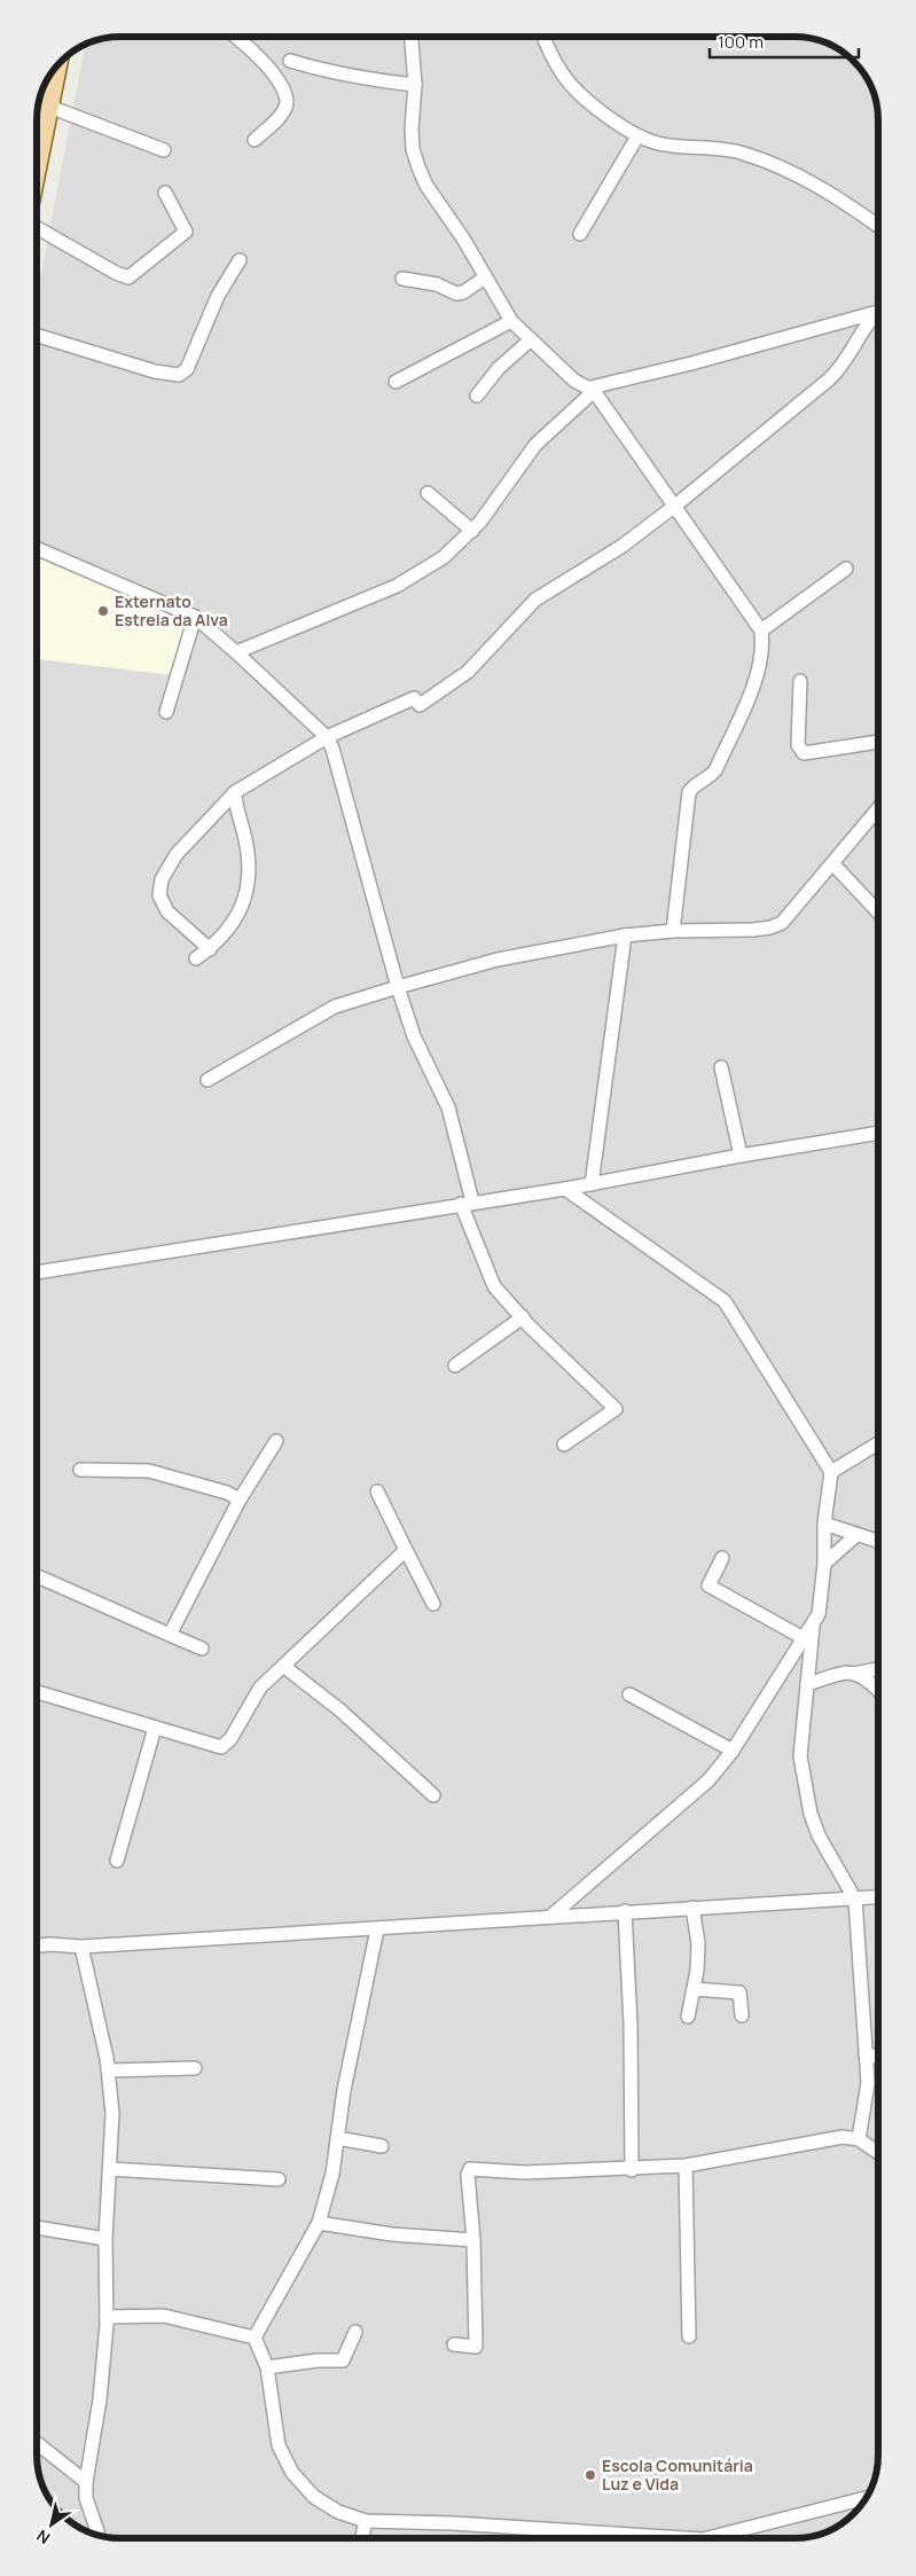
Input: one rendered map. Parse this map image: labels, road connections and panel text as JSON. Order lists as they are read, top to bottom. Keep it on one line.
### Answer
{"places":["Externato Estrela da Alva","Escola Comunitária Luz e Vida"],"scale_bar":"100 m","north":"bottom left"}
